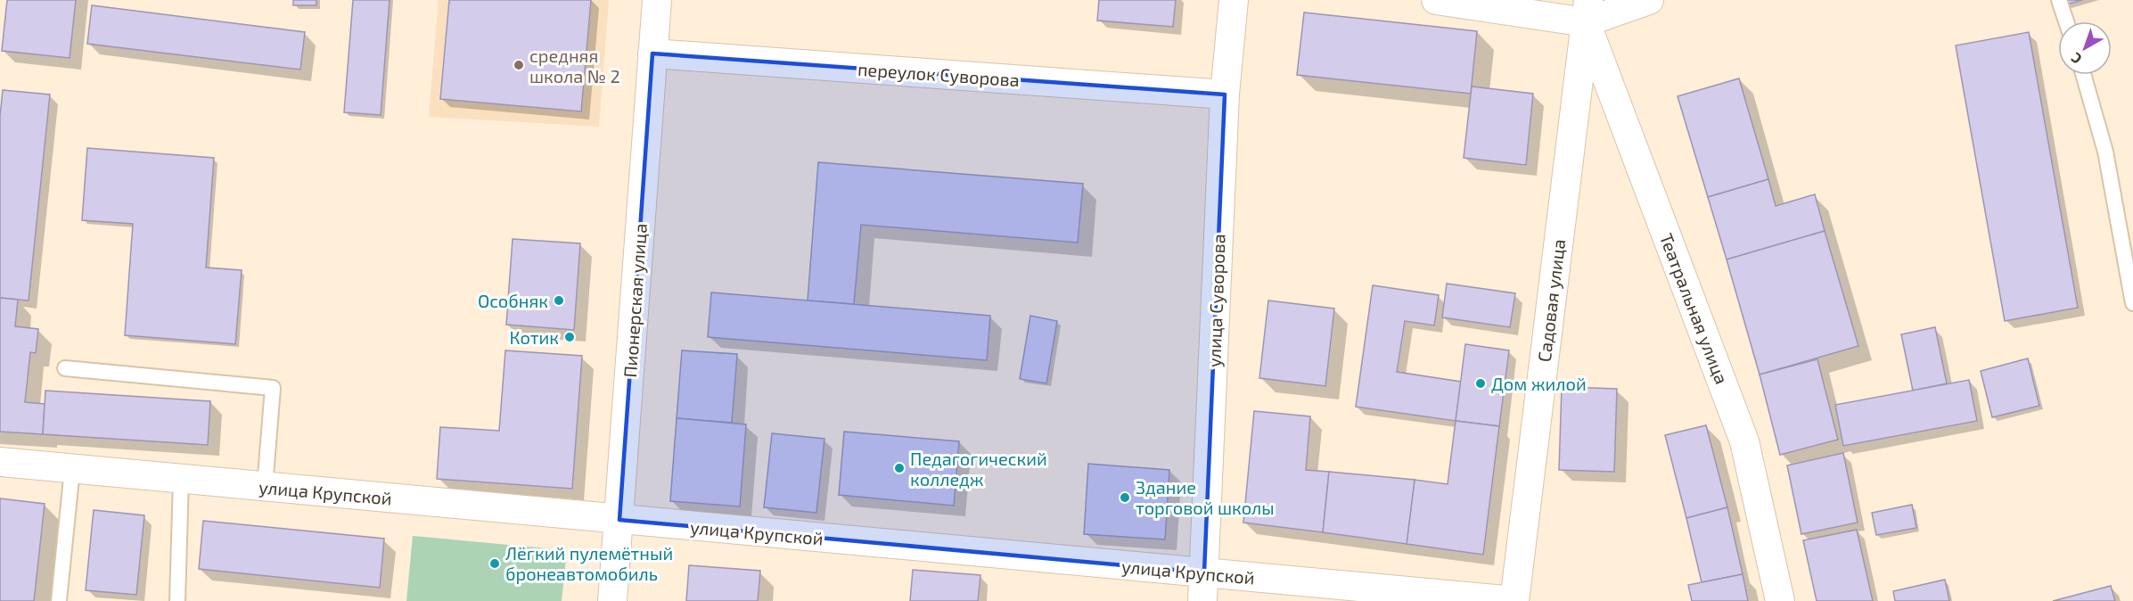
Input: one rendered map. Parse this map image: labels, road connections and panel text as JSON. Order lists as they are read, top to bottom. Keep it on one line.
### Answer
{"streets":{"street":["переулок Суворова","Пионерская улица","улица Суворова","Садовая улица","Театральная улица","улица Крупской"]},"crossings":[["переулок Суворова","Пионерская улица"],["переулок Суворова","улица Суворова"],["Пионерская улица","улица Крупской"],["улица Суворова","улица Крупской"],["Садовая улица","Театральная улица"],["Садовая улица","улица Крупской"]],"places":["средняя школа № 2","Особняк","Котик","Дом жилой","Педагогический колледж","Здание торговой школы","Лёгкий пулемётный бронеавтомобиль"],"north":"bottom left"}
